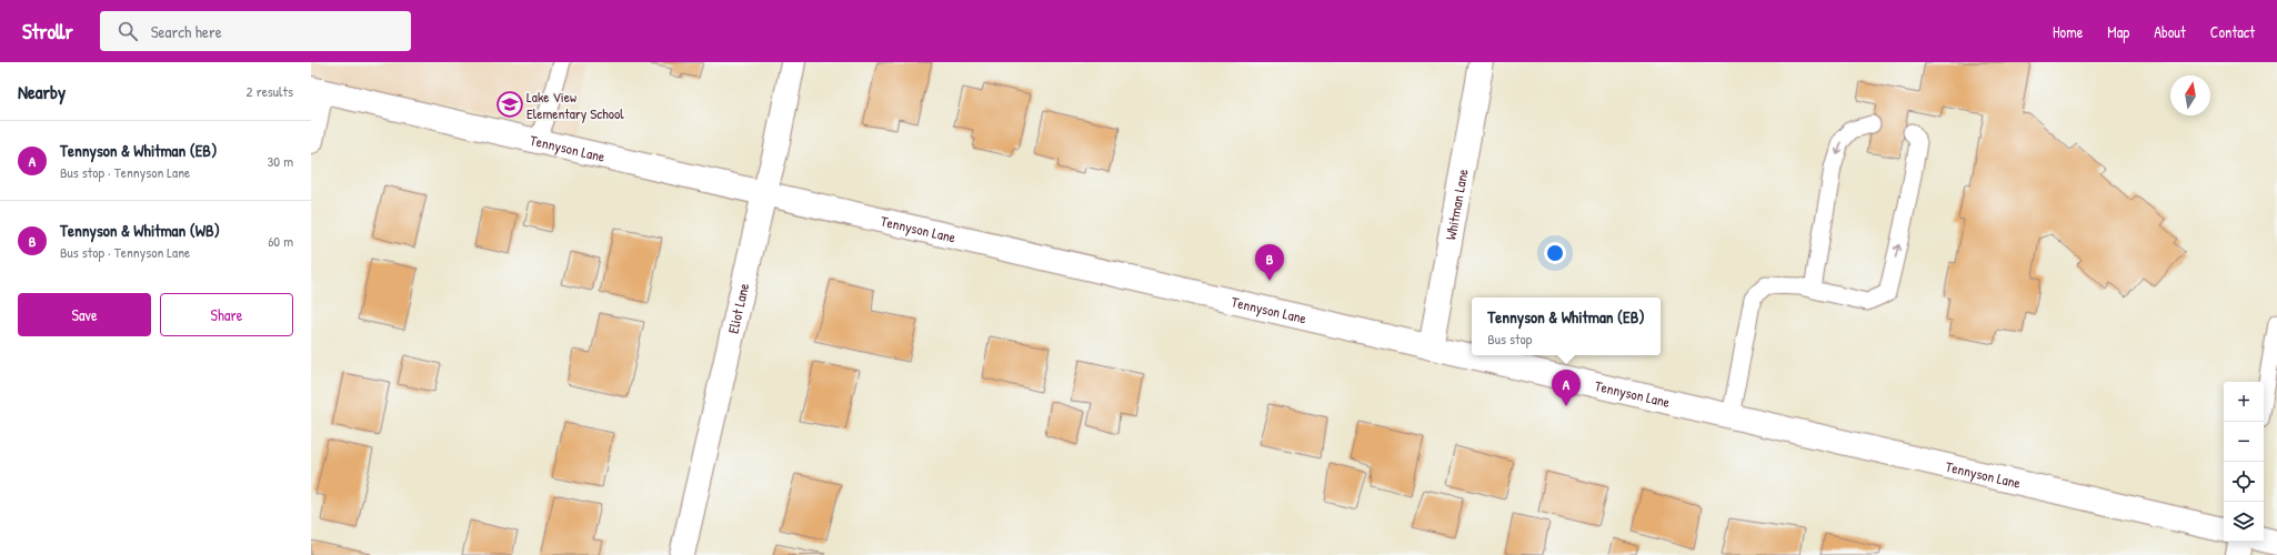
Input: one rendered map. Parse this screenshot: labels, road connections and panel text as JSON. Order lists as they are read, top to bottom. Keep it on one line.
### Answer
{"streets":{"street":["Tennyson Lane","Whitman Lane","Eliot Lane"]},"crossings":[["Tennyson Lane","Whitman Lane"],["Tennyson Lane","Eliot Lane"]],"places":{"school or university":["Lake View Elementary School"]},"north":"top","page":{"header":"Strollr","search":"Search here","nav":["Home","Map","About","Contact"],"heading":["Nearby","2 results"],"list":[{"mark":"A","name":"Tennyson & Whitman (EB)","note":"Bus stop · Tennyson Lane","value":"30 m"},{"mark":"B","name":"Tennyson & Whitman (WB)","note":"Bus stop · Tennyson Lane","value":"60 m"}],"pins":["B","A"],"buttons":["Save","Share"],"popup":["Tennyson & Whitman (EB)","Bus stop"],"map_buttons":["+","−"]}}
